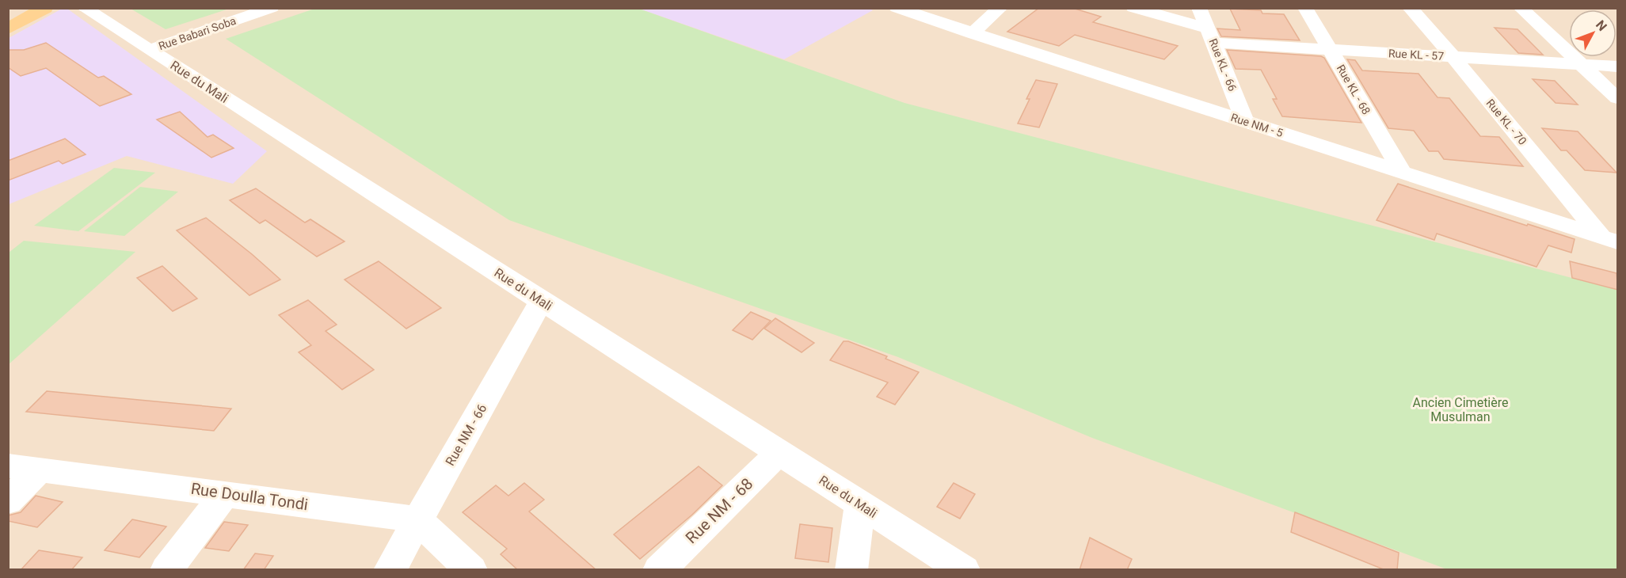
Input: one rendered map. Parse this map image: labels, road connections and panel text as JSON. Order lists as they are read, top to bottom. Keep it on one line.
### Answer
{"streets":{"street":["Rue Babari Soba","Rue KL - 57","Rue KL - 66","Rue du Mali","Rue KL - 68","Rue KL - 70","Rue NM - 5","Rue NM - 66","Rue Doulla Tondi","Rue NM - 68"]},"crossings":[["Rue Babari Soba","Rue du Mali"],["Rue KL - 57","Rue KL - 66"],["Rue KL - 57","Rue KL - 68"],["Rue KL - 57","Rue KL - 70"],["Rue KL - 66","Rue NM - 5"],["Rue du Mali","Rue NM - 66"],["Rue du Mali","Rue NM - 68"],["Rue KL - 68","Rue NM - 5"],["Rue KL - 70","Rue NM - 5"],["Rue NM - 66","Rue Doulla Tondi"]],"parks":["Ancien Cimetière Musulman"],"north":"top right"}
